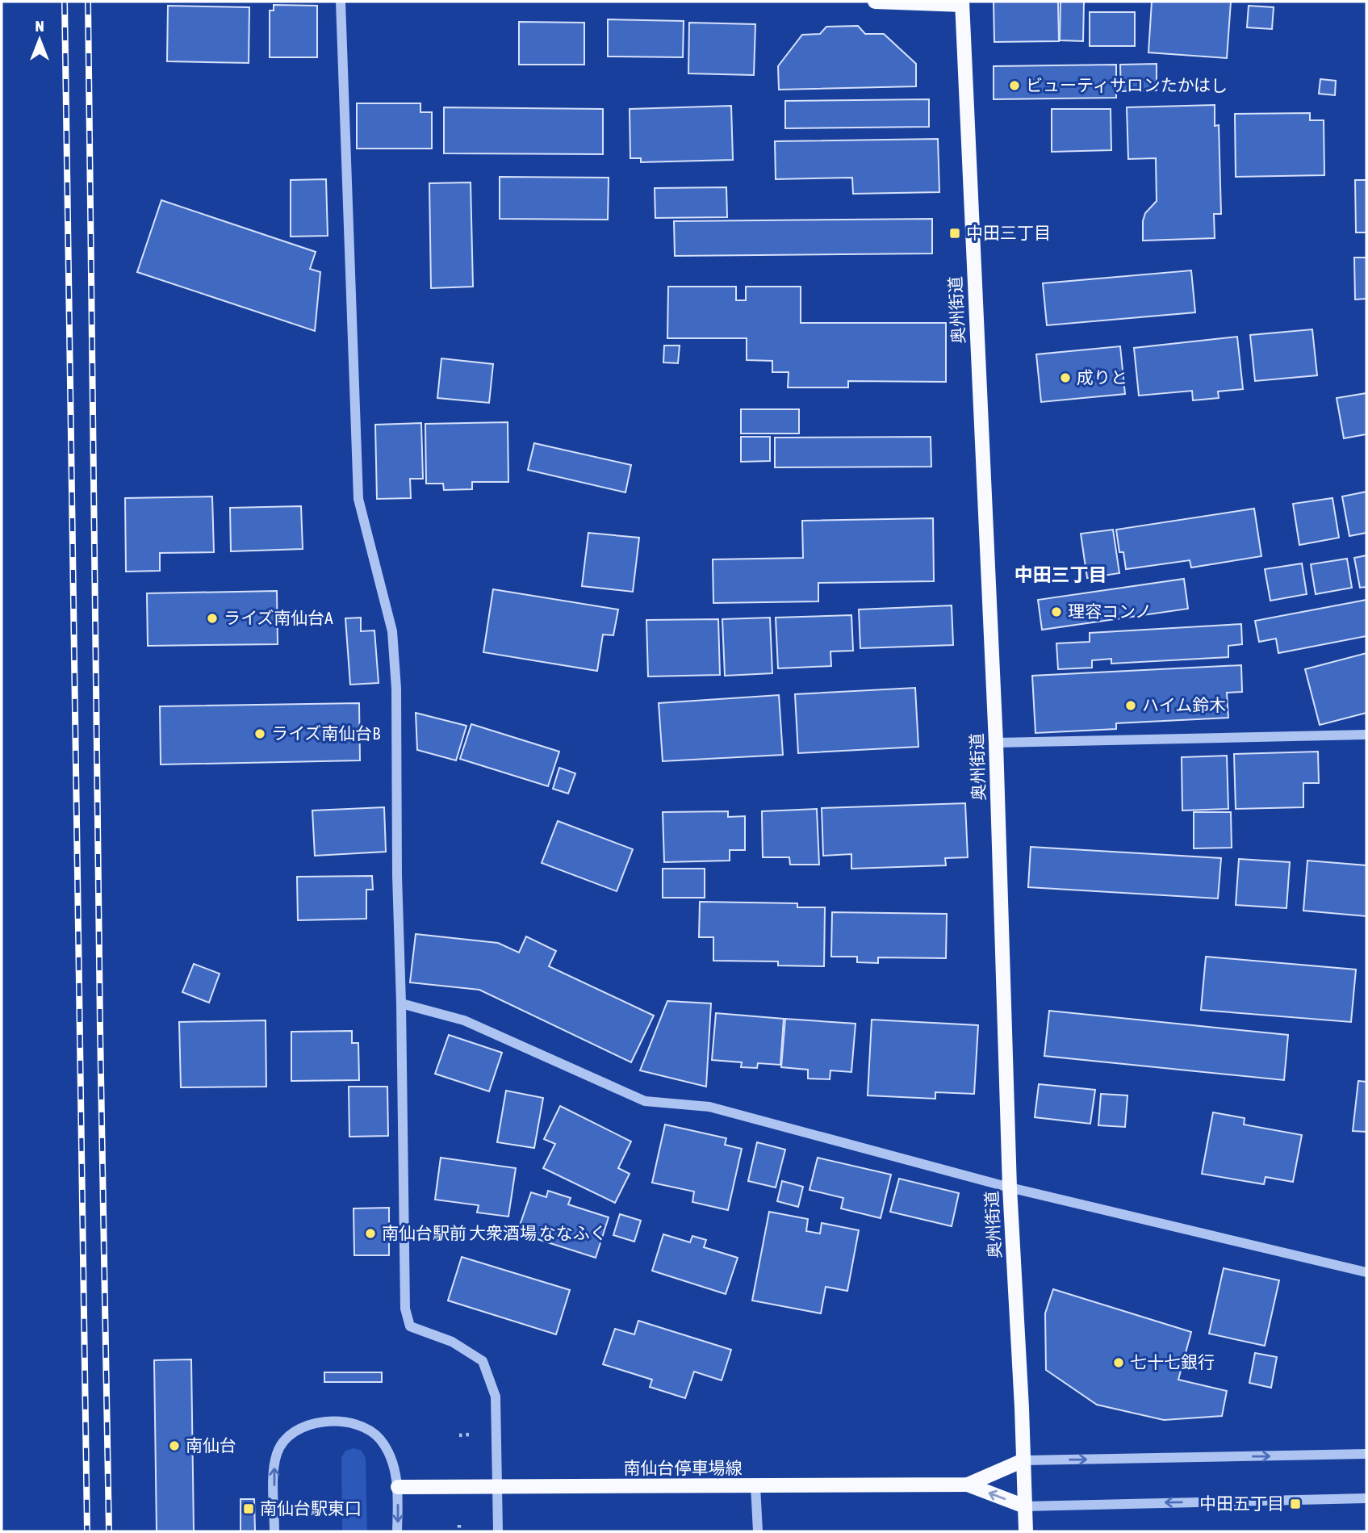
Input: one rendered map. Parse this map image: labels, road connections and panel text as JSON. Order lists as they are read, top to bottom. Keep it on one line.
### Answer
{"streets":{"main road":["奥州街道","南仙台停車場線"]},"crossings":[["奥州街道","南仙台停車場線"]],"districts":["中田三丁目"],"places":{"other":["ビューティサロンたかはし","成りと","理容コンノ","ライズ南仙台A","ハイム鈴木","ライズ南仙台B","南仙台駅前 大衆酒場 ななふく","七十七銀行","南仙台"],"transit":["中田三丁目","中田五丁目","南仙台駅東口"]},"north":"top"}
